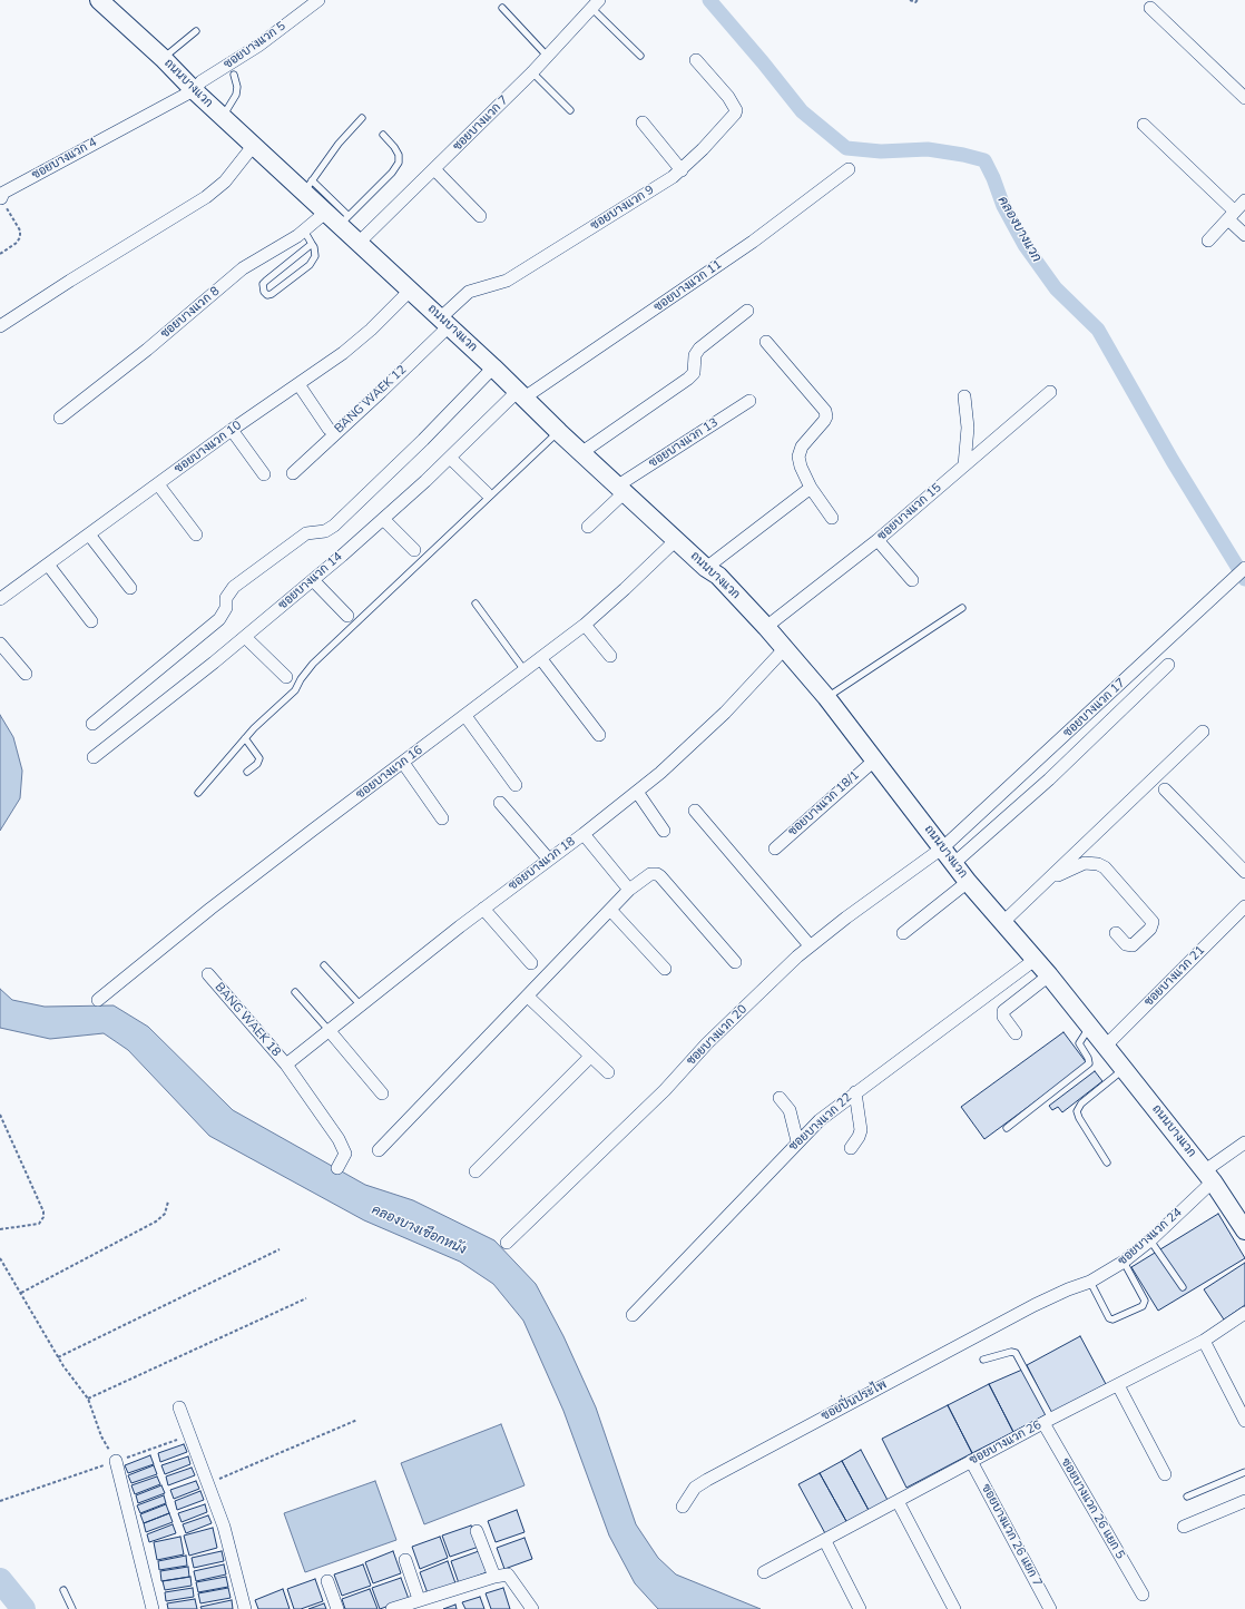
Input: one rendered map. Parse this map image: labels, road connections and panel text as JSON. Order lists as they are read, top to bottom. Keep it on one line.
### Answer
{"streets":{"main road":["ถนนบางแวก"],"street":["ซอยบางแวก 5","ซอยบางแวก 7","ซอยบางแวก 4","ซอยบางแวก 9","ซอยบางแวก 11","ซอยบางแวก 8","BANG WAEK 12","ซอยบางแวก 13","ซอยบางแวก 10","ซอยบางแวก 15","ซอยบางแวก 14","ซอยบางแวก 17","ซอยบางแวก 16","ซอยบางแวก 18/1","ซอยบางแวก 18","ซอยบางแวก 21","BANG WAEK 18","ซอยบางแวก 20","ซอยบางแวก 22","ซอยบางแวก 24","ซอยปิ่นประไพ","ซอยบางแวก 26","ซอยบางแวก 26 แยก 5","ซอยบางแวก 26 แยก 7"]},"crossings":[["ซอยบางแวก 5","ถนนบางแวก"],["ซอยบางแวก 5","ซอยบางแวก 4"],["ถนนบางแวก","ซอยบางแวก 7"],["ถนนบางแวก","ซอยบางแวก 4"],["ถนนบางแวก","ซอยบางแวก 9"],["ถนนบางแวก","ซอยบางแวก 11"],["ถนนบางแวก","ซอยบางแวก 8"],["ถนนบางแวก","BANG WAEK 12"],["ถนนบางแวก","ซอยบางแวก 13"],["ถนนบางแวก","ซอยบางแวก 10"],["ถนนบางแวก","ซอยบางแวก 15"],["ถนนบางแวก","ซอยบางแวก 14"],["ถนนบางแวก","ซอยบางแวก 17"],["ถนนบางแวก","ซอยบางแวก 16"],["ถนนบางแวก","ซอยบางแวก 18/1"],["ถนนบางแวก","ซอยบางแวก 18"],["ถนนบางแวก","ซอยบางแวก 21"],["ถนนบางแวก","ซอยบางแวก 20"],["ถนนบางแวก","ซอยบางแวก 22"],["ถนนบางแวก","ซอยบางแวก 24"],["ซอยบางแวก 9","BANG WAEK 12"],["ซอยบางแวก 11","ซอยบางแวก 14"],["ซอยบางแวก 17","ซอยบางแวก 20"],["ซอยบางแวก 18","BANG WAEK 18"],["ซอยบางแวก 24","ซอยปิ่นประไพ"],["ซอยบางแวก 26","ซอยบางแวก 26 แยก 5"],["ซอยบางแวก 26","ซอยบางแวก 26 แยก 7"]],"water":["คลองบางแวก","คลองบางเชือกหนัง"]}
